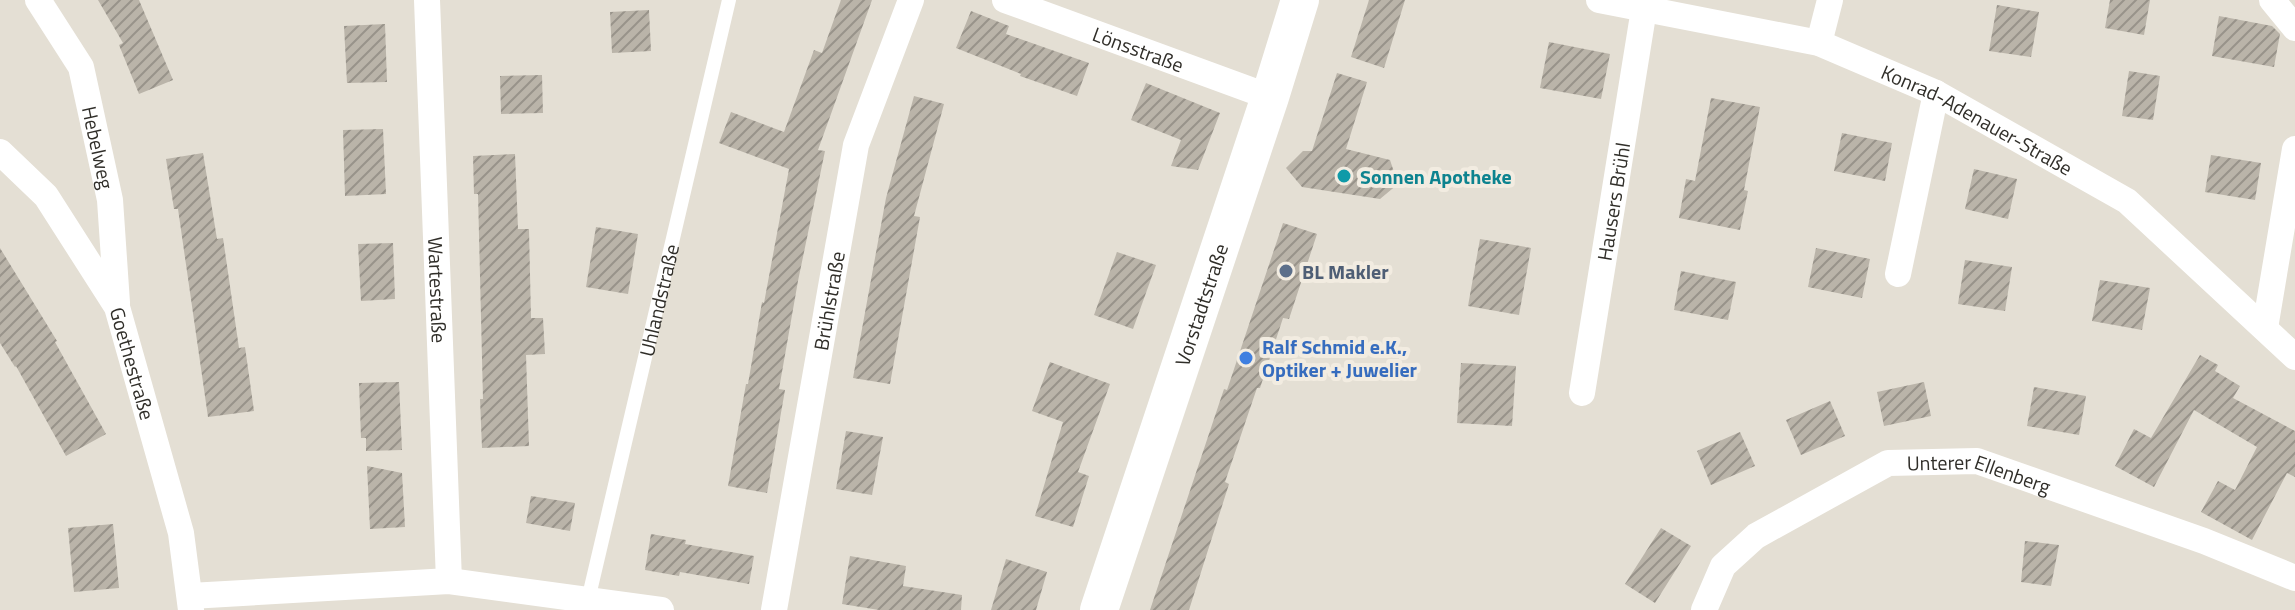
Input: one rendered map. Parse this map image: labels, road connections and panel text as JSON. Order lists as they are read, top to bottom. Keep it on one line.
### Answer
{"streets":{"main road":["Vorstadtstraße"],"street":["Lönsstraße","Konrad-Adenauer-Straße","Hebelweg","Hausers Brühl","Wartestraße","Brühlstraße","Goethestraße","Unterer Ellenberg"],"lane":["Uhlandstraße"]},"crossings":[["Lönsstraße","Vorstadtstraße"],["Konrad-Adenauer-Straße","Hausers Brühl"],["Hebelweg","Goethestraße"]],"places":["Sonnen Apotheke","BL Makler","Ralf Schmid e.K., Optiker + Juwelier"]}
